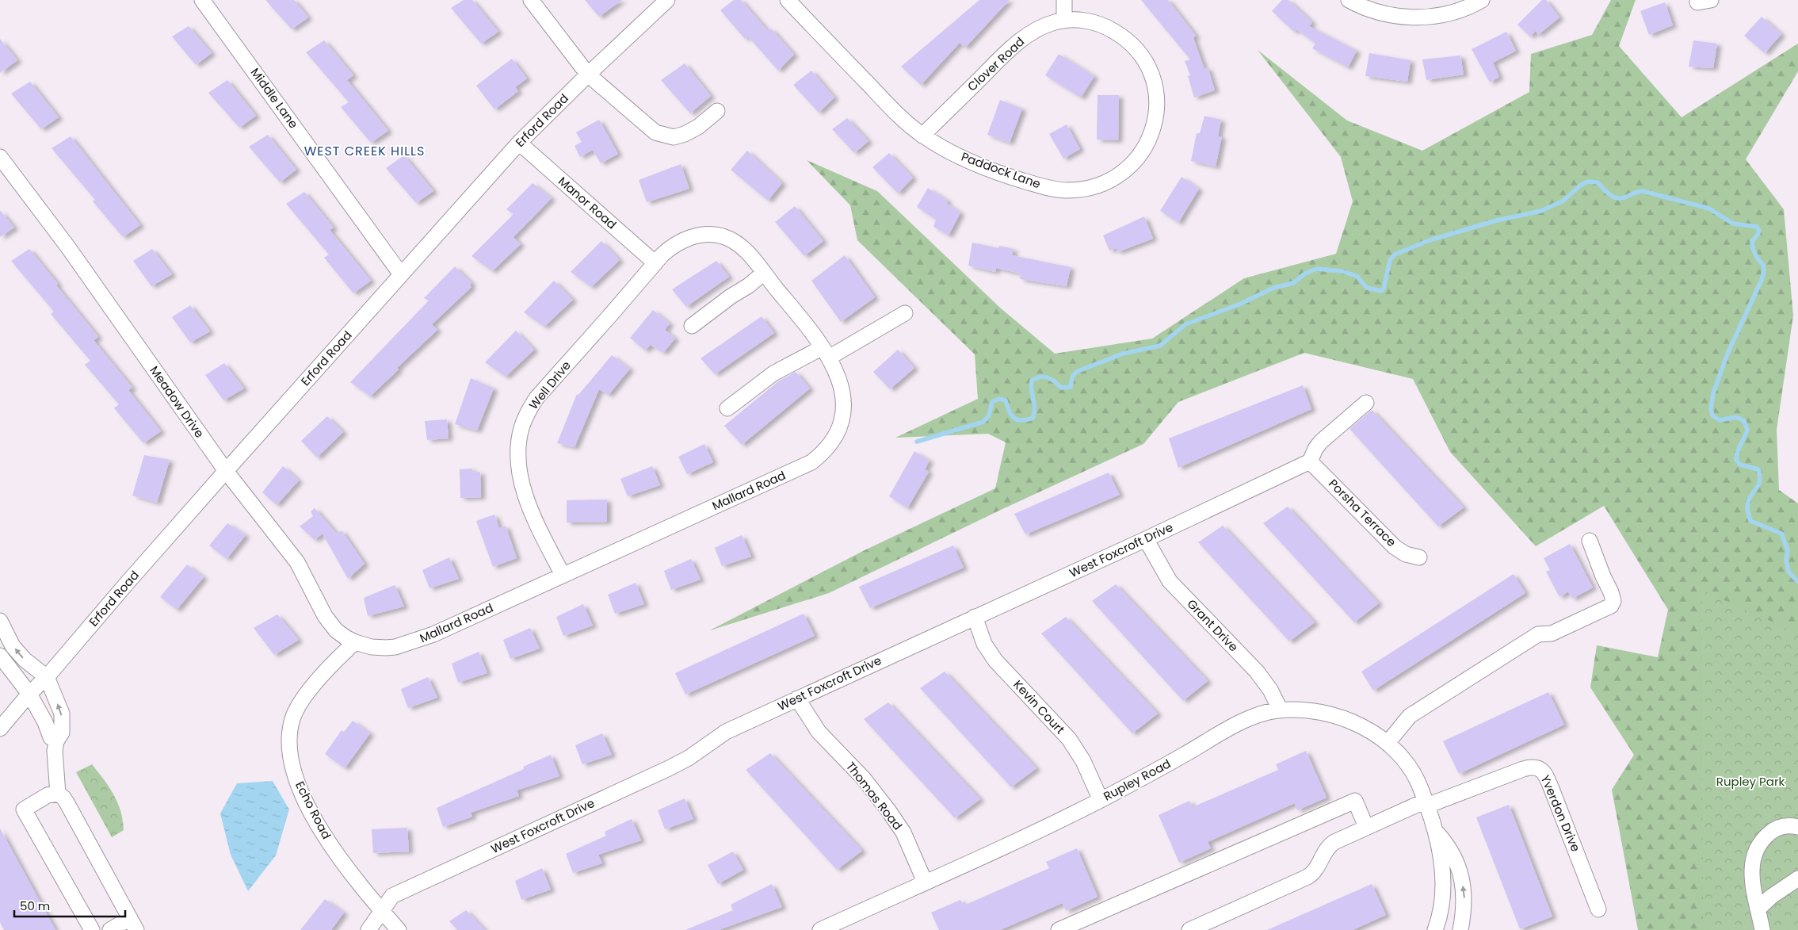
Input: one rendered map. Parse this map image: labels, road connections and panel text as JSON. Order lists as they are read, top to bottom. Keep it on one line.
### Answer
{"streets":{"street":["Clover Road","Middle Lane","Erford Road","Paddock Lane","Manor Road","Well Drive","Meadow Drive","Mallard Road","Porsha Terrace","West Foxcroft Drive","Grant Drive","Kevin Court","Rupley Road","Thomas Road","Echo Road","Yverdon Drive"]},"crossings":[["Clover Road","Paddock Lane"],["Middle Lane","Erford Road"],["Erford Road","Manor Road"],["Erford Road","Meadow Drive"],["Manor Road","Well Drive"],["Manor Road","Mallard Road"],["Well Drive","Mallard Road"],["Meadow Drive","Mallard Road"],["Meadow Drive","Echo Road"],["Mallard Road","Echo Road"],["Porsha Terrace","West Foxcroft Drive"],["West Foxcroft Drive","Grant Drive"],["West Foxcroft Drive","Kevin Court"],["West Foxcroft Drive","Thomas Road"],["West Foxcroft Drive","Echo Road"],["Grant Drive","Rupley Road"],["Kevin Court","Rupley Road"],["Rupley Road","Thomas Road"],["Rupley Road","Yverdon Drive"]],"districts":["WEST CREEK HILLS"],"parks":["Rupley Park"],"scale_bar":"50 m"}
